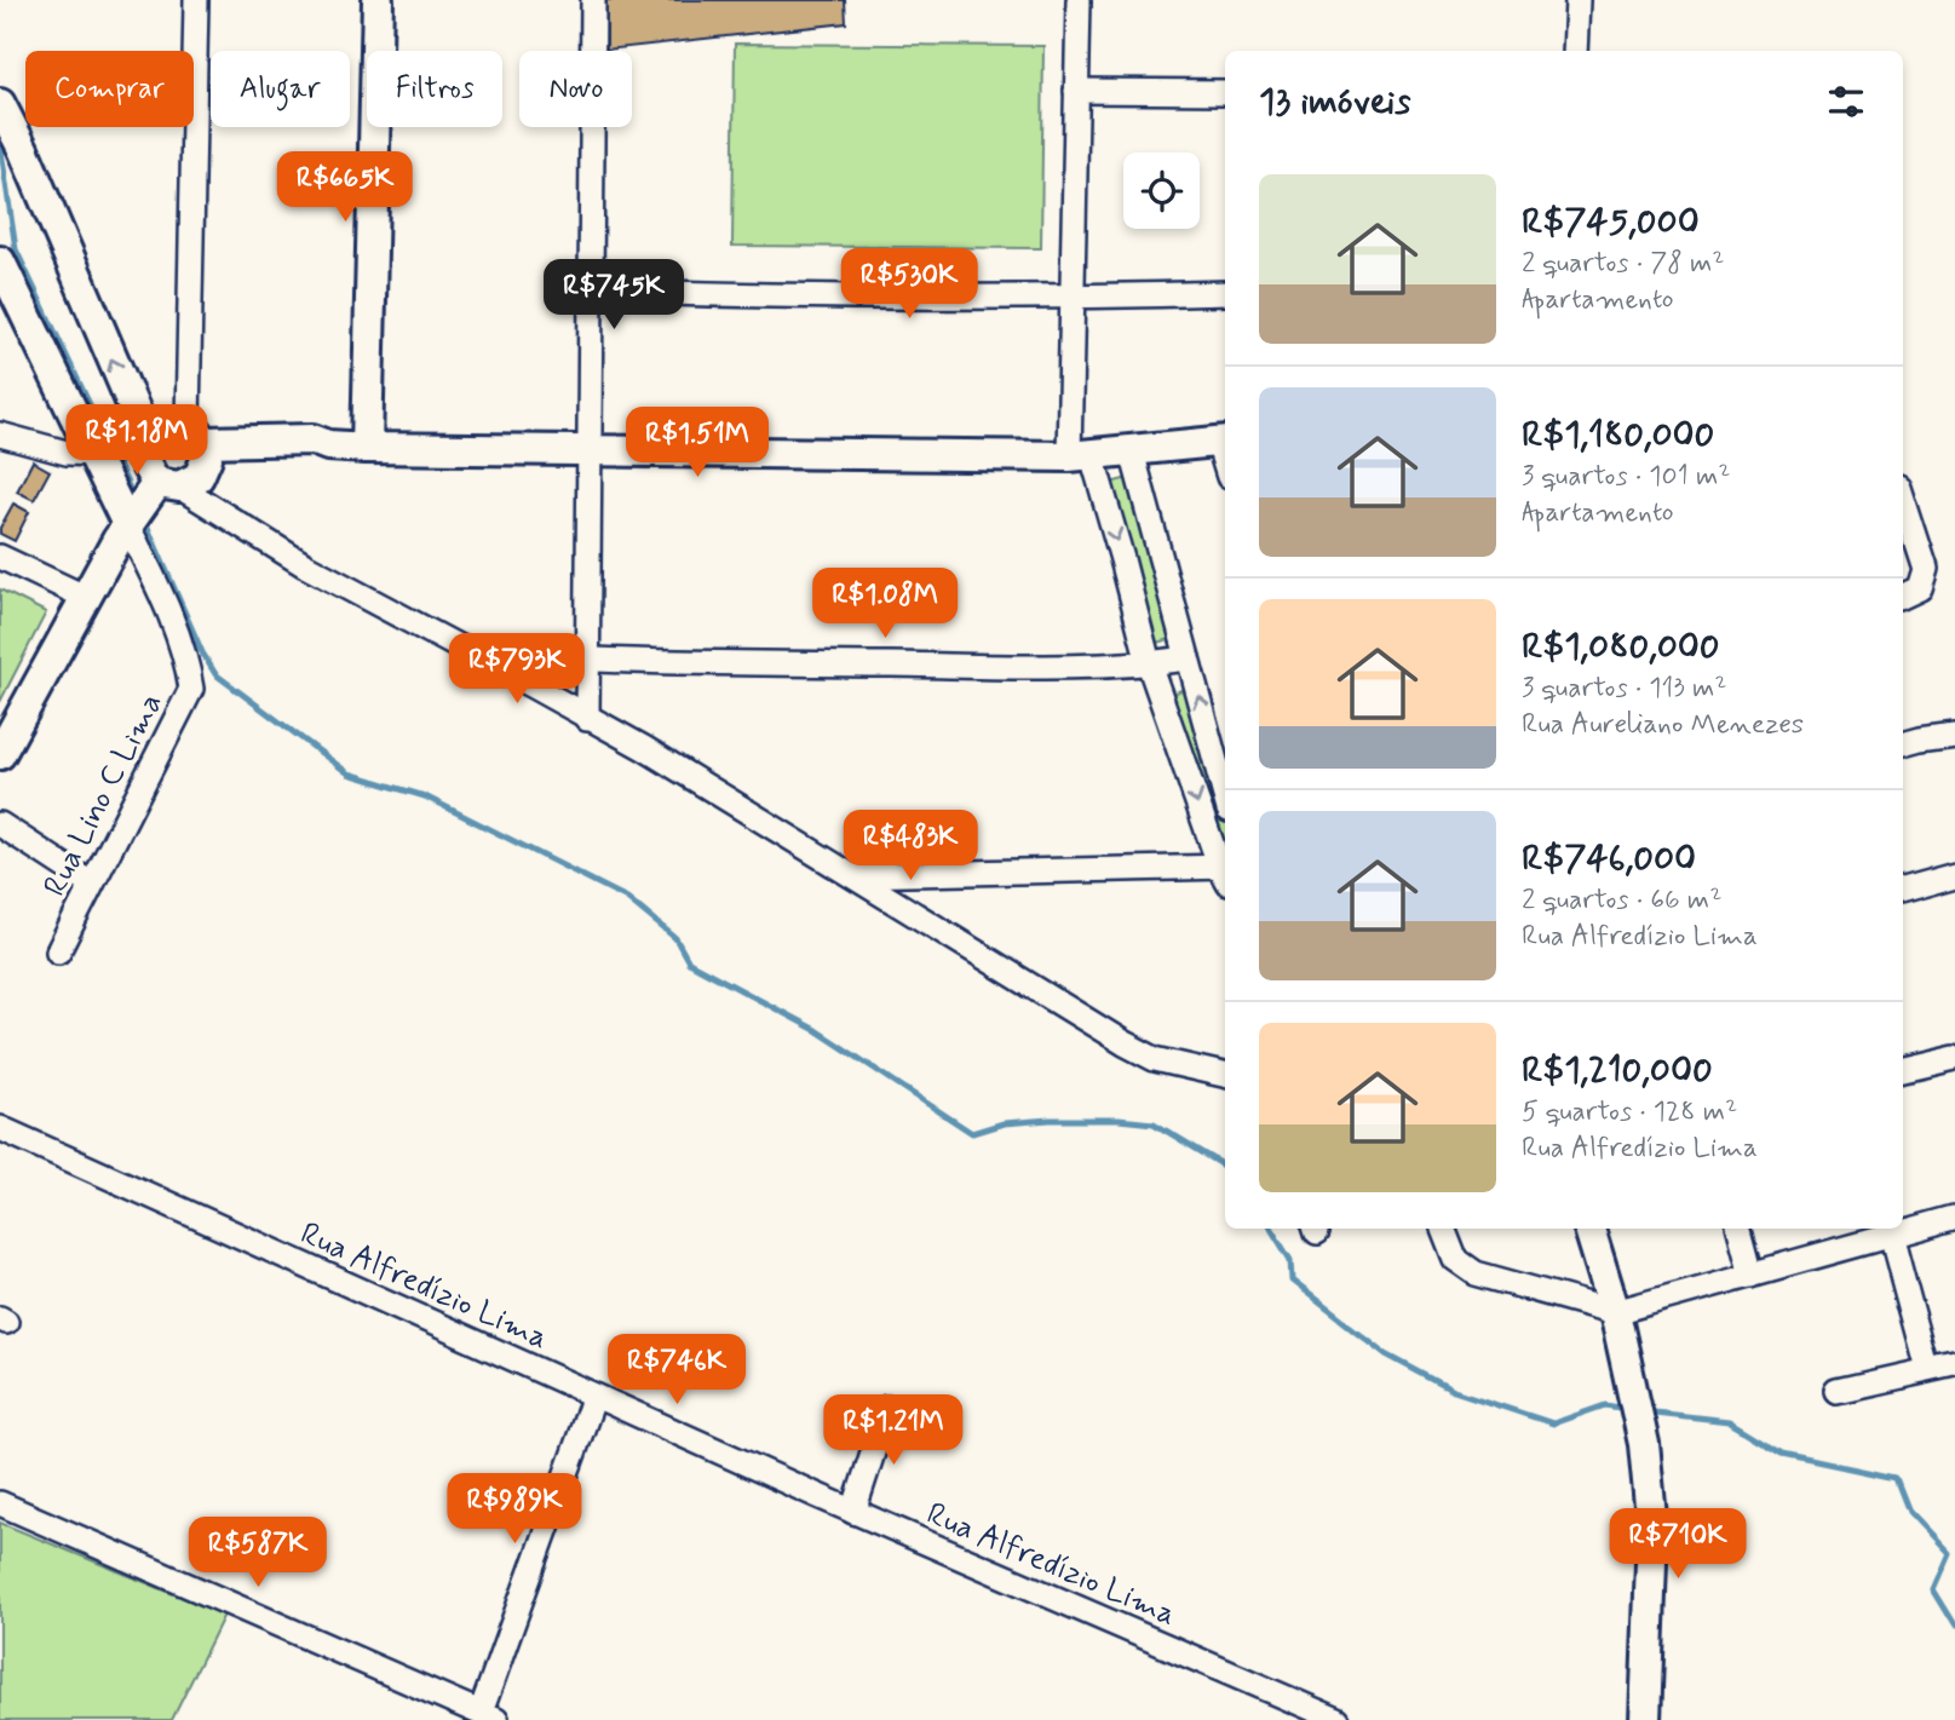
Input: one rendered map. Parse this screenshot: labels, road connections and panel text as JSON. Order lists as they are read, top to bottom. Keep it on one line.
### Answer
{"streets":{"street":["Rua Lino C Lima","Rua Alfredízio Lima"]},"page":{"chip":["Comprar","Alugar","Filtros","Novo"],"heading":"13 imóveis","price":["R$665K","R$530K","R$745K","R$1.18M","R$1.51M","R$1.08M","R$793K","R$483K","R$746K","R$1.21M","R$989K","R$710K","R$587K"],"list":[{"name":"R$745,000","note":"2 quartos · 78 m² · Apartamento"},{"name":"R$1,180,000","note":"3 quartos · 101 m² · Apartamento"},{"name":"R$1,080,000","note":"3 quartos · 113 m² · Rua Aureliano Menezes"},{"name":"R$746,000","note":"2 quartos · 66 m² · Rua Alfredízio Lima"},{"name":"R$1,210,000","note":"5 quartos · 128 m² · Rua Alfredízio Lima"}]}}
